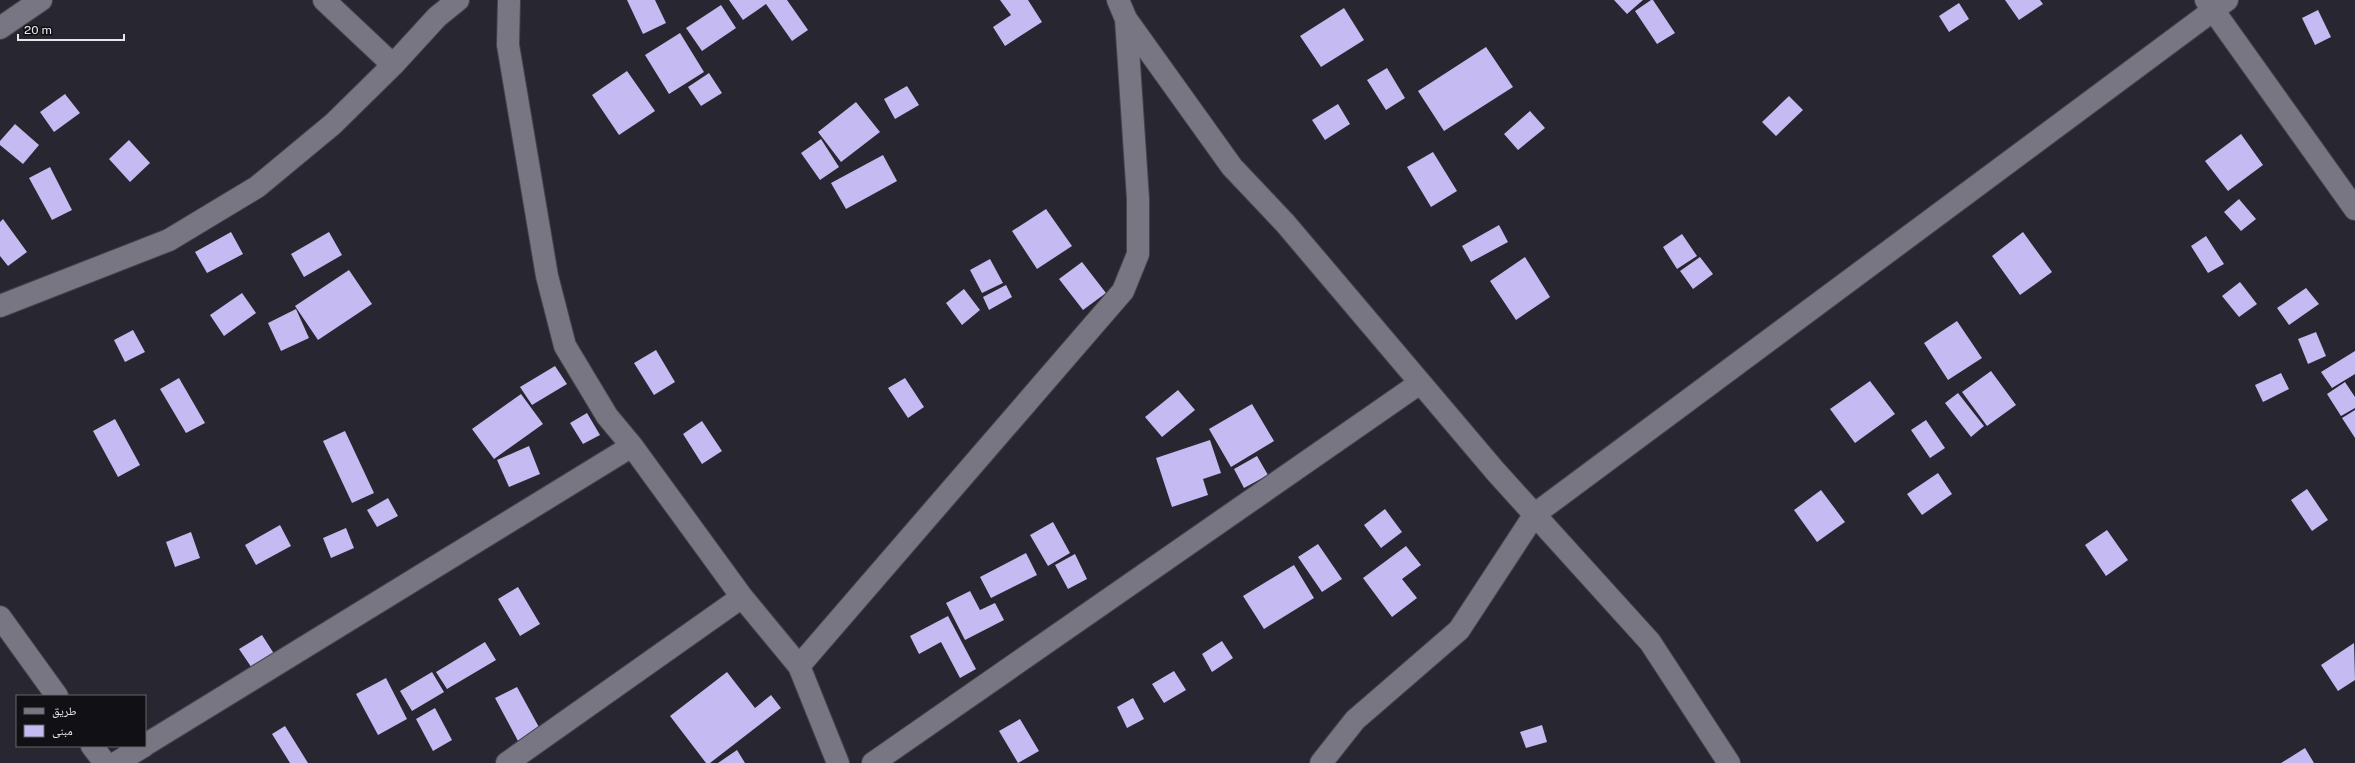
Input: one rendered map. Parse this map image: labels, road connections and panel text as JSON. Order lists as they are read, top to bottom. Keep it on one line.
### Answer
{"legend":["طريق","مبنى"],"scale_bar":"20 m"}
